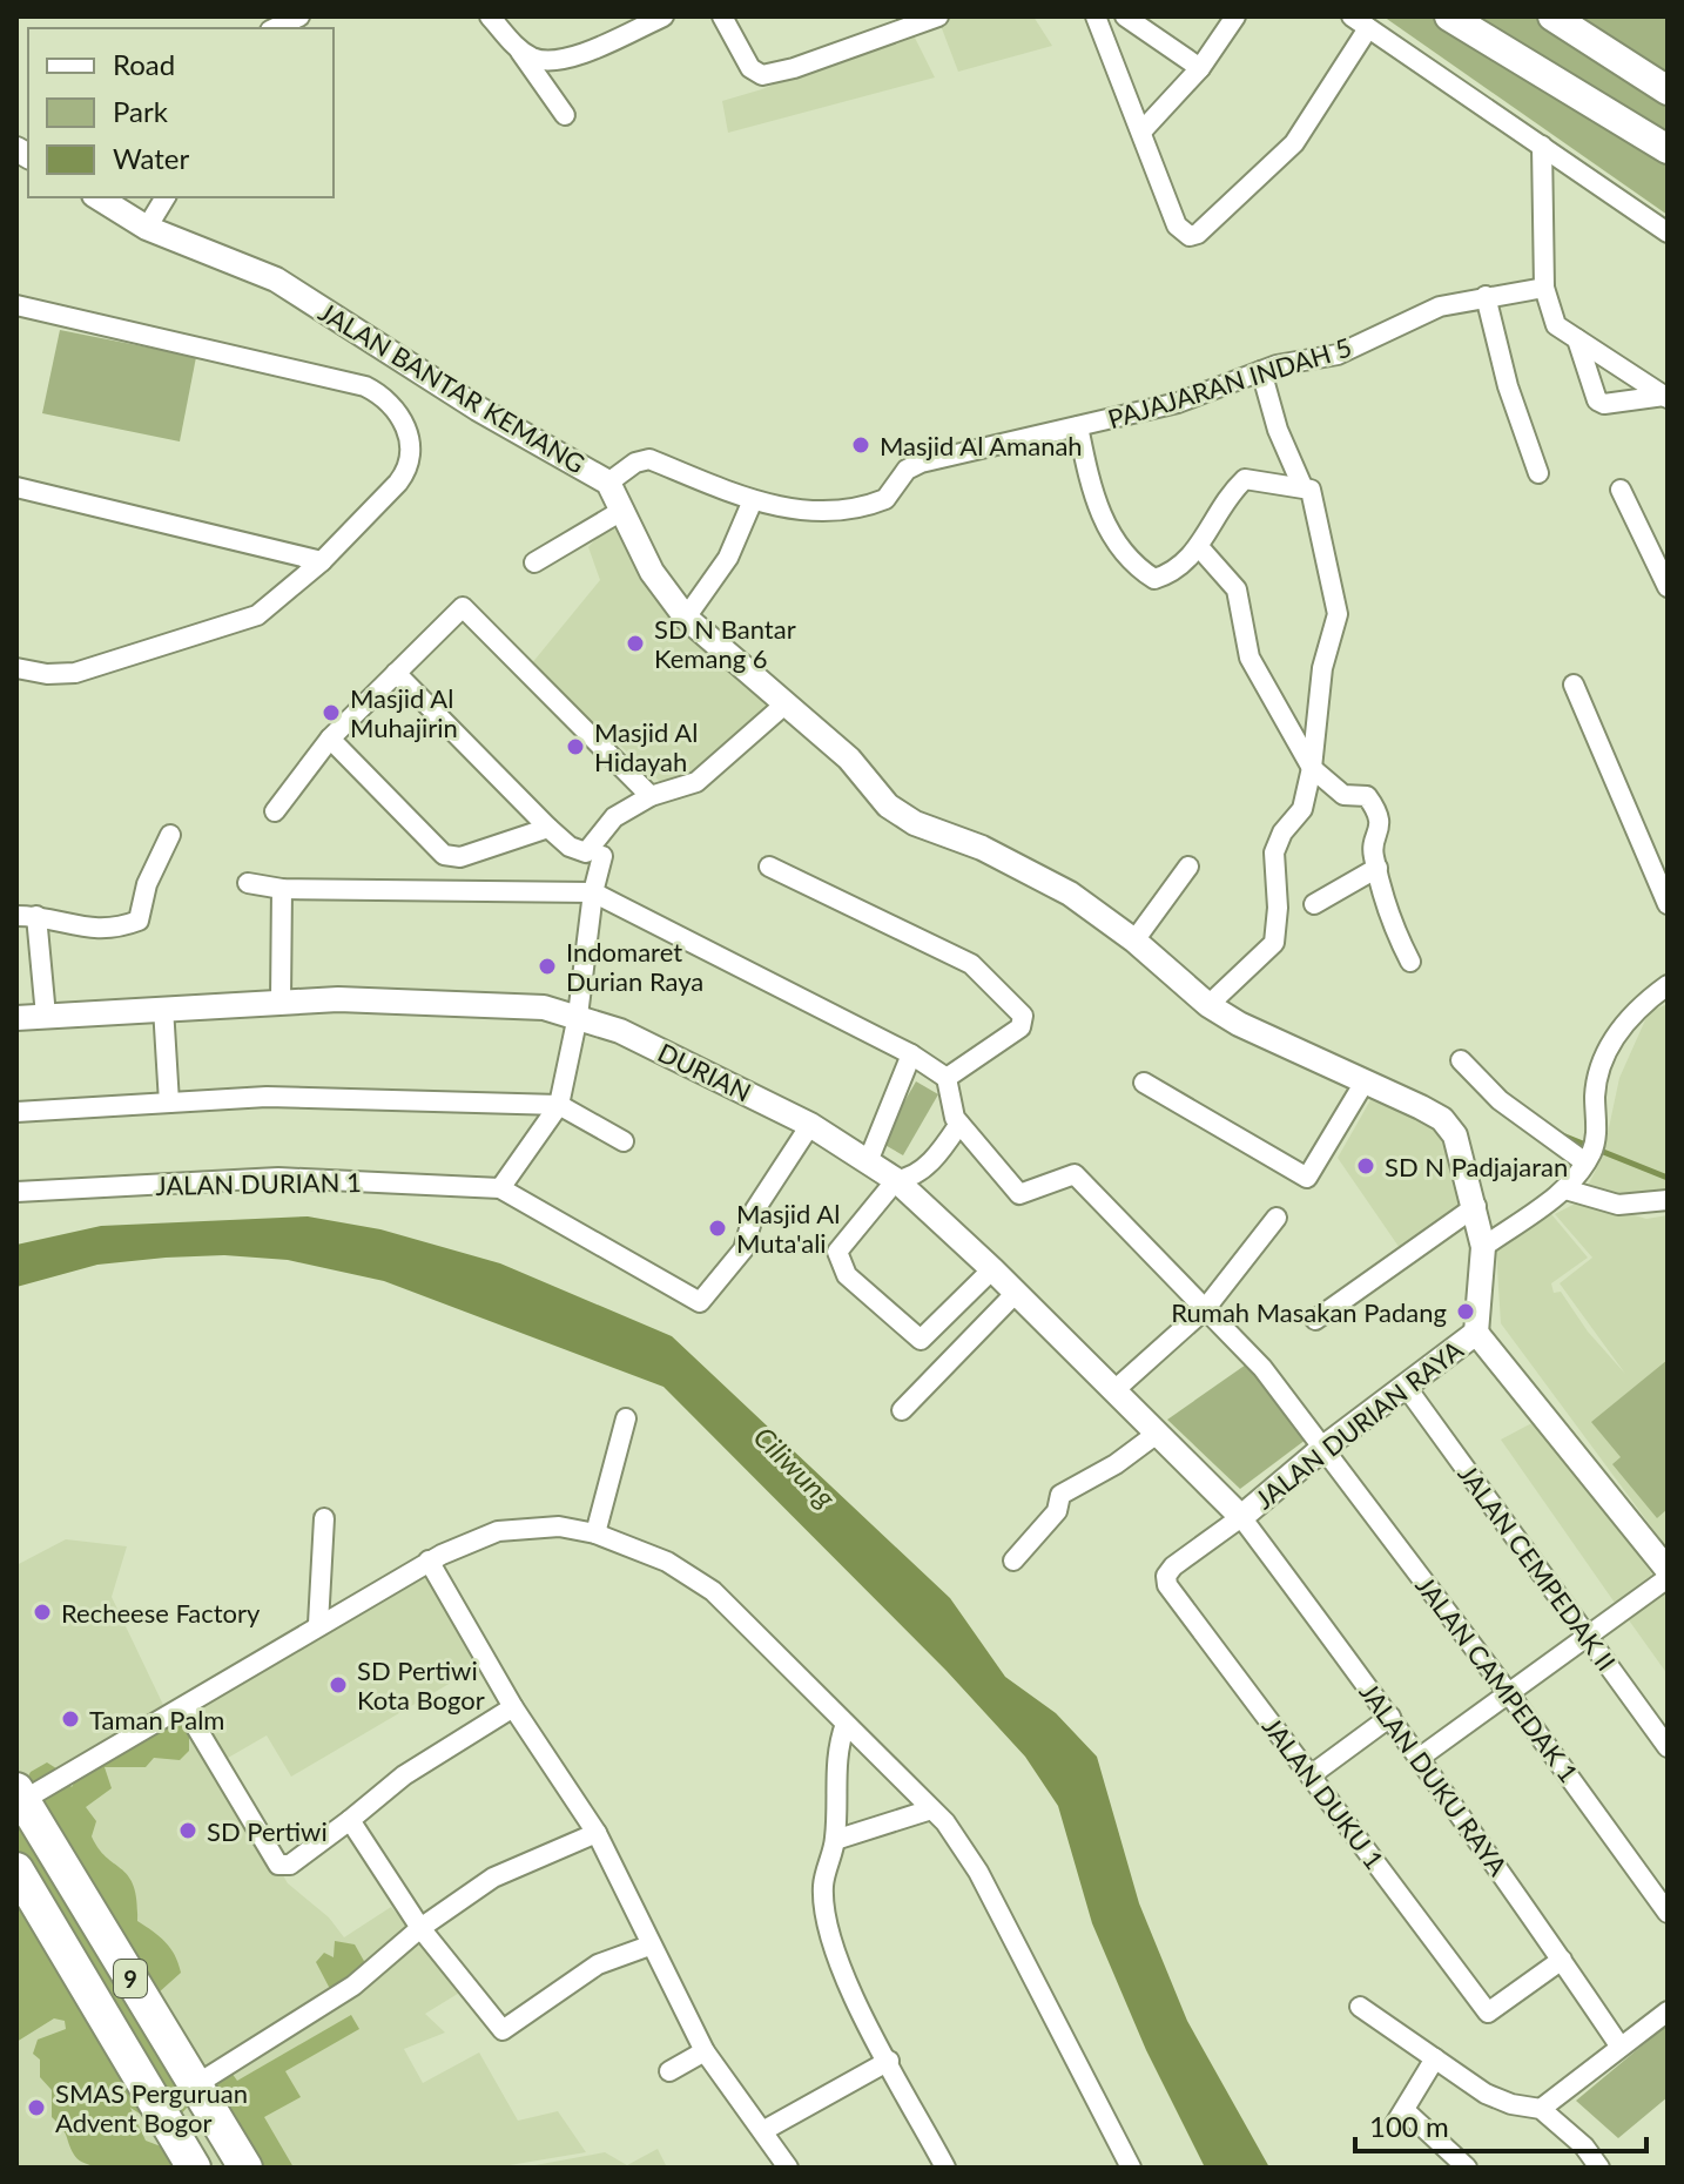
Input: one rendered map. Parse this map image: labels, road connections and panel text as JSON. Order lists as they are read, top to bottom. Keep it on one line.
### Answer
{"streets":{"highway":["9"],"street":["PAJAJARAN INDAH 5","JALAN BANTAR KEMANG","DURIAN","JALAN DURIAN 1","JALAN DURIAN RAYA","JALAN CEMPEDAK II","JALAN CAMPEDAK 1","JALAN DUKU RAYA","JALAN DUKU 1"]},"crossings":[["PAJAJARAN INDAH 5","JALAN BANTAR KEMANG"],["DURIAN","JALAN DURIAN RAYA"],["DURIAN","JALAN DUKU RAYA"],["DURIAN","JALAN DUKU 1"],["JALAN DURIAN RAYA","JALAN CEMPEDAK II"],["JALAN DURIAN RAYA","JALAN CAMPEDAK 1"],["JALAN DURIAN RAYA","JALAN DUKU RAYA"],["JALAN DURIAN RAYA","JALAN DUKU 1"],["JALAN DUKU RAYA","JALAN DUKU 1"]],"water":["Ciliwung"],"places":["Masjid Al Amanah","SD N Bantar Kemang 6","Masjid Al Muhajirin","Masjid Al Hidayah","Indomaret Durian Raya","SD N Padjajaran","Masjid Al Muta'ali","Rumah Masakan Padang","Recheese Factory","SD Pertiwi Kota Bogor","Taman Palm","SD Pertiwi","SMAS Perguruan Advent Bogor"],"legend":["Road","Park","Water"],"scale_bar":"100 m"}
